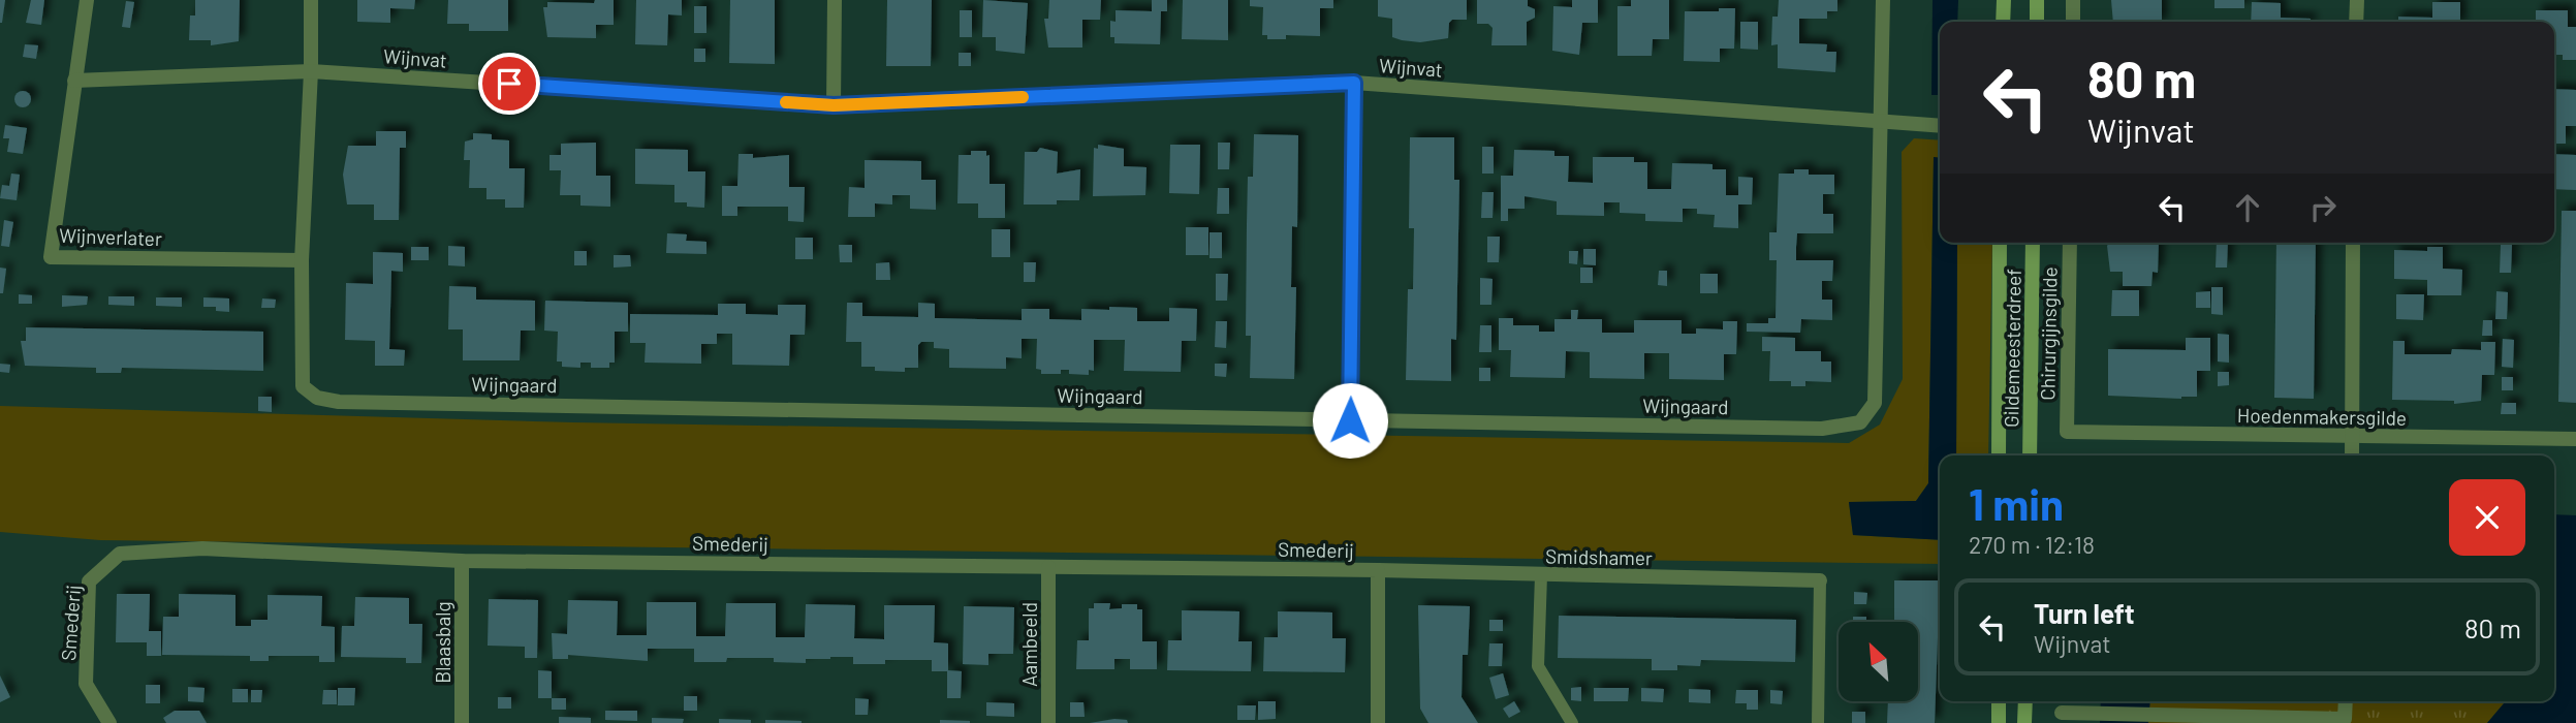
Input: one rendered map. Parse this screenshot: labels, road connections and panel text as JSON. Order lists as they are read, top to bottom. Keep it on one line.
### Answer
{"streets":{"street":["Wijnvat","Wijnverlater","Chirurgijnsgilde","Gildemeesterdreef","Wijngaard","Hoedenmakersgilde","Smederij","Smidshamer","Blaasbalg","Aambeeld"]},"crossings":[["Wijnvat","Wijngaard"],["Wijnverlater","Wijngaard"],["Chirurgijnsgilde","Hoedenmakersgilde"],["Smederij","Smidshamer"],["Smederij","Blaasbalg"],["Smederij","Aambeeld"]],"north":"top left","page":{"turn":["80 m","Wijnvat"],"heading":["1 min","270 m · 12:18"],"list":[{"name":"Turn left","note":"Wijnvat","value":"80 m"}]}}
